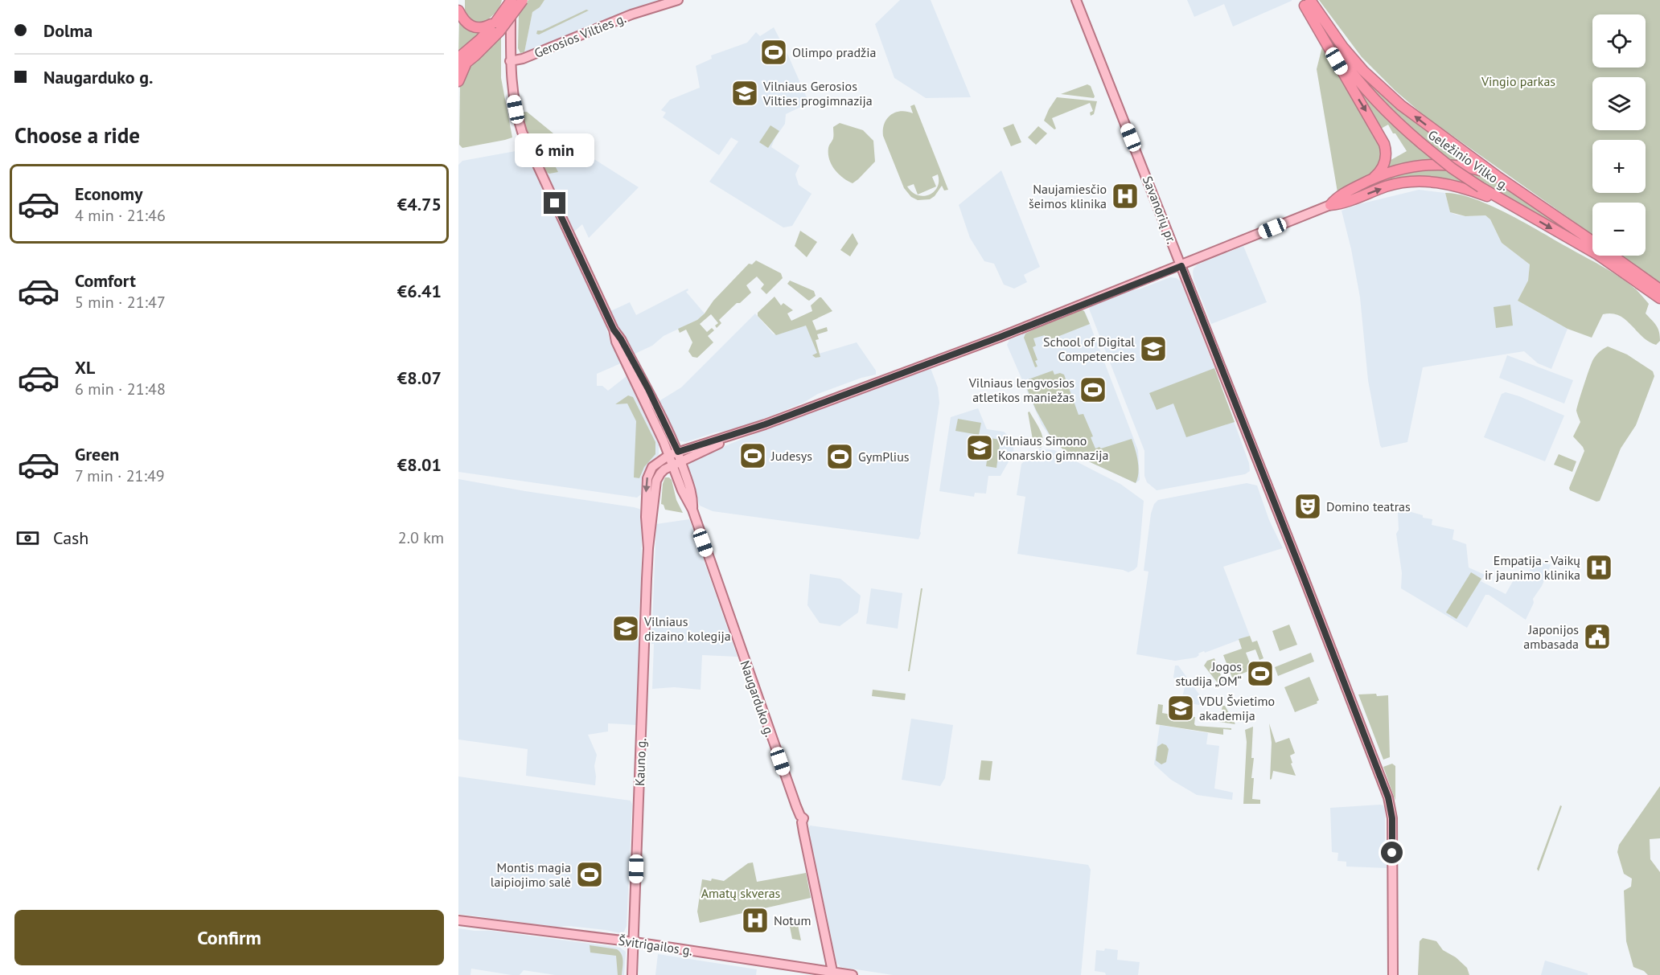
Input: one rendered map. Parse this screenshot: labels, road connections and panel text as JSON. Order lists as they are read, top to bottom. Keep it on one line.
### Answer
{"streets":{"highway":["Geležinio Vilko g."],"main road":["Gerosios Vilties g.","Savanorių pr.","Naugarduko g.","Kauno g.","Švitrigailos g."]},"crossings":[["Gerosios Vilties g.","Naugarduko g."],["Naugarduko g.","Kauno g."],["Naugarduko g.","Švitrigailos g."],["Kauno g.","Švitrigailos g."]],"parks":["Vingio parkas","Amatų skveras"],"places":{"sports":["Olimpo pradžia","Vilniaus lengvosios atletikos maniežas","Judesys","GymPlius","Jogos studija „OM“","Montis magia laipiojimo salė"],"school or university":["Vilniaus Gerosios Vilties progimnazija","School of Digital Competencies","Vilniaus Simono Konarskio gimnazija","Vilniaus dizaino kolegija","VDU Švietimo akademija"],"hospital":["Naujamiesčio šeimos klinika","Empatija - Vaikų ir jaunimo klinika","Notum"],"theatre":["Domino teatras"],"public building":["Japonijos ambasada"]},"page":{"banner":["Dolma","Naugarduko g."],"map_buttons":["+","−"],"heading":"Choose a ride","bubble":"6 min","list":[{"name":"Economy","note":"4 min · 21:46","value":"€4.75"},{"name":"Comfort","note":"5 min · 21:47","value":"€6.41"},{"name":"XL","note":"6 min · 21:48","value":"€8.07"},{"name":"Green","note":"7 min · 21:49","value":"€8.01"}],"pay":["Cash","2.0 km"],"buttons":"Confirm"}}
